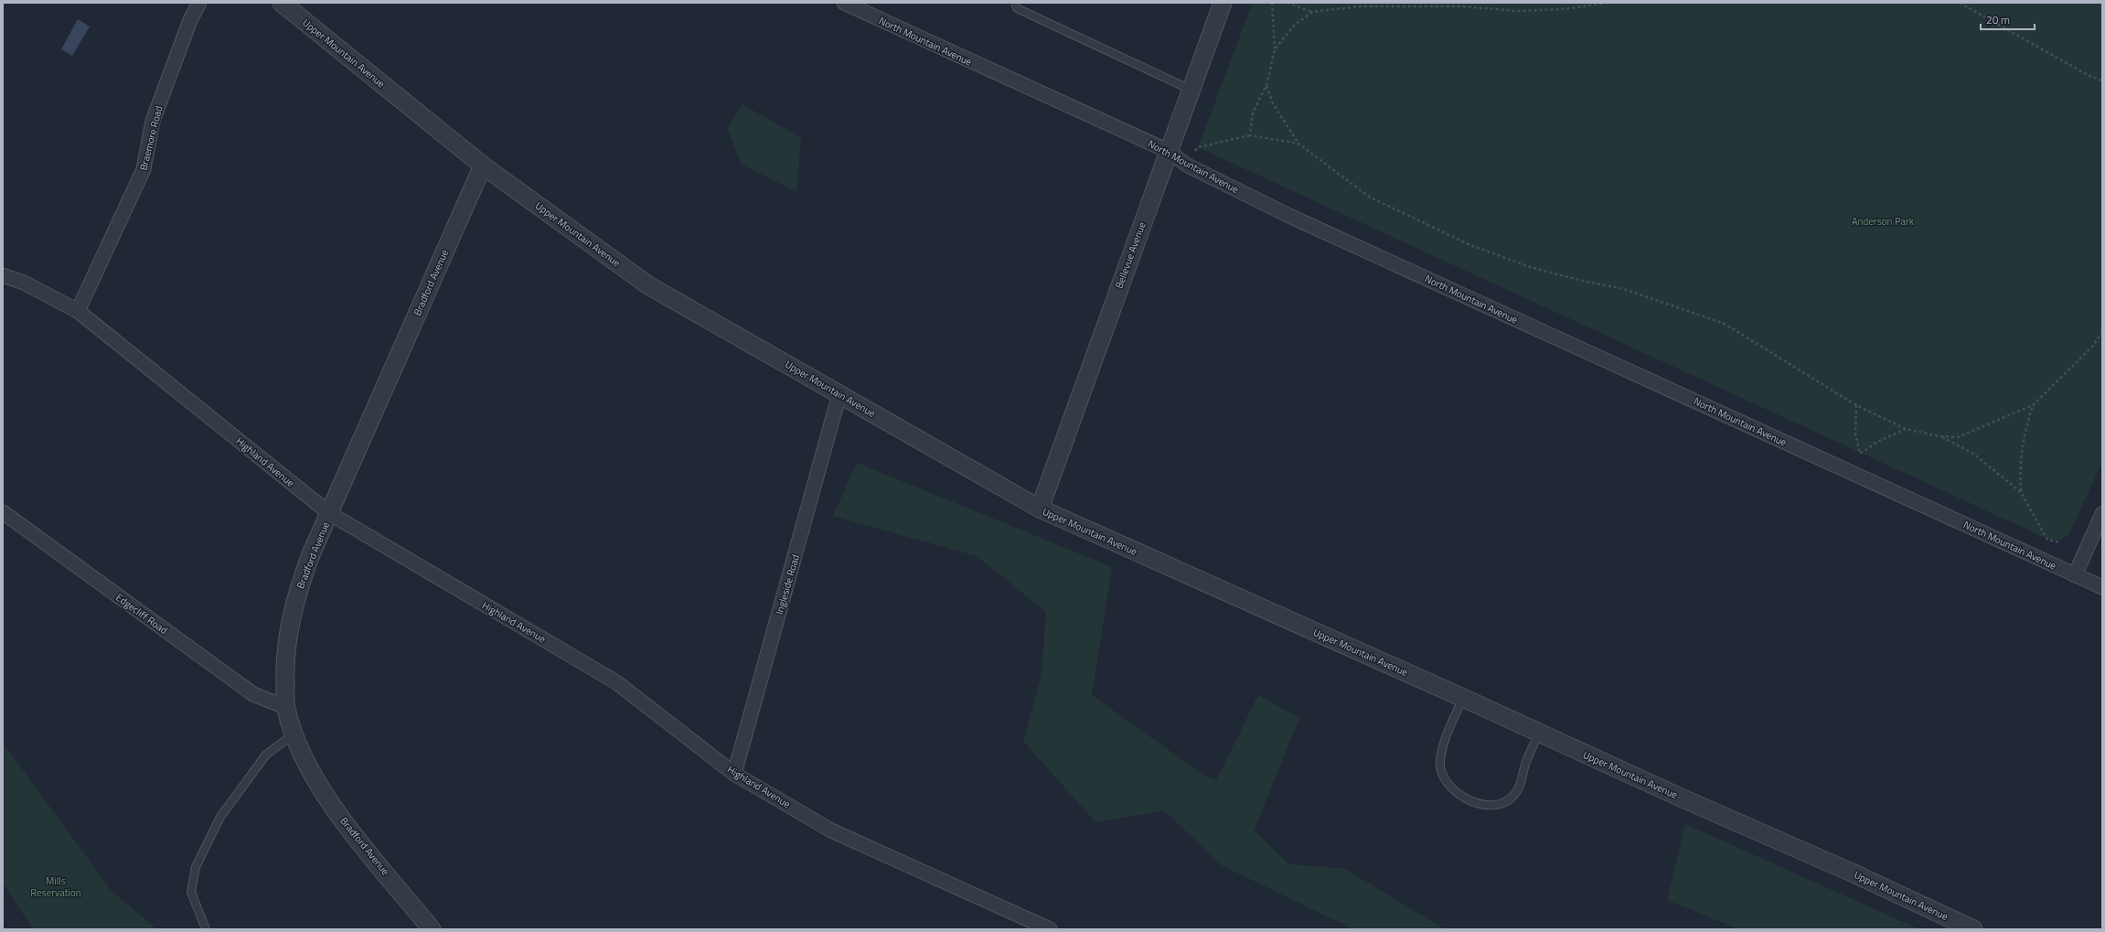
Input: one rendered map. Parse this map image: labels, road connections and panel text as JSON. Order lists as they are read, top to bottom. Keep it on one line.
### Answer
{"streets":{"street":["North Mountain Avenue","Upper Mountain Avenue","Braemore Road","Bellevue Avenue","Bradford Avenue","Highland Avenue","Ingleside Road","Edgecliff Road"]},"crossings":[["North Mountain Avenue","Bellevue Avenue"],["Upper Mountain Avenue","Bellevue Avenue"],["Upper Mountain Avenue","Bradford Avenue"],["Upper Mountain Avenue","Ingleside Road"],["Braemore Road","Highland Avenue"],["Bradford Avenue","Highland Avenue"],["Bradford Avenue","Edgecliff Road"],["Highland Avenue","Ingleside Road"]],"parks":["Anderson Park","Mills Reservation"],"scale_bar":"20 m"}
